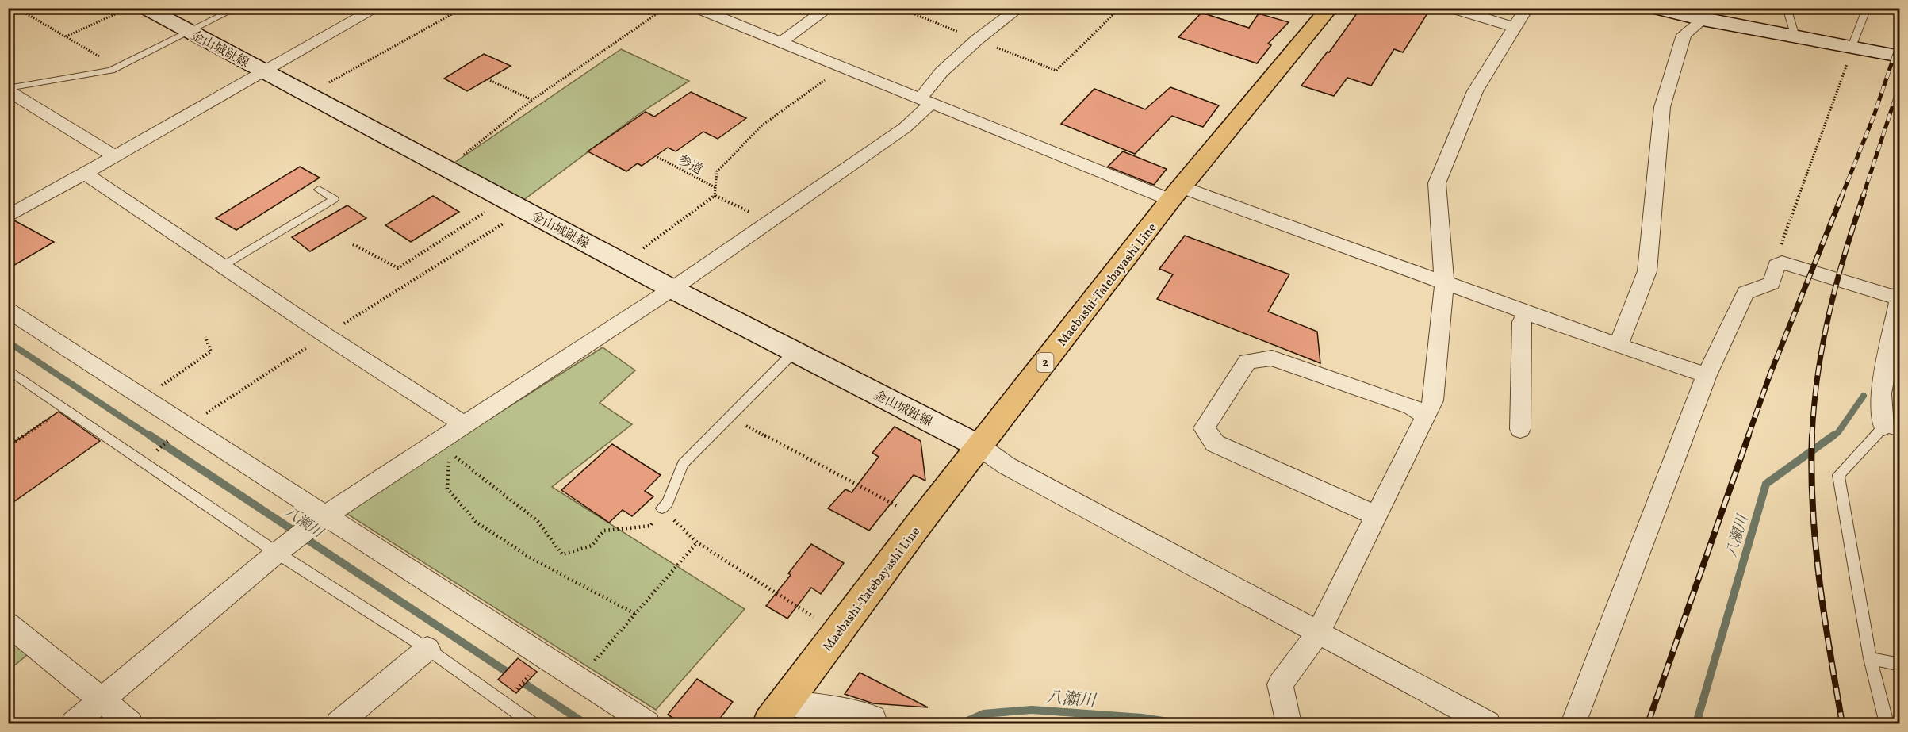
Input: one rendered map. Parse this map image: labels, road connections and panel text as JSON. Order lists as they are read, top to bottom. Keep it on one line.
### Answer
{"streets":{"main road":["金山城趾線","Maebashi-Tatebayashi Line","2"],"path":["参道"]},"crossings":[["金山城趾線","Maebashi-Tatebayashi Line"]],"water":["八瀬川"]}
